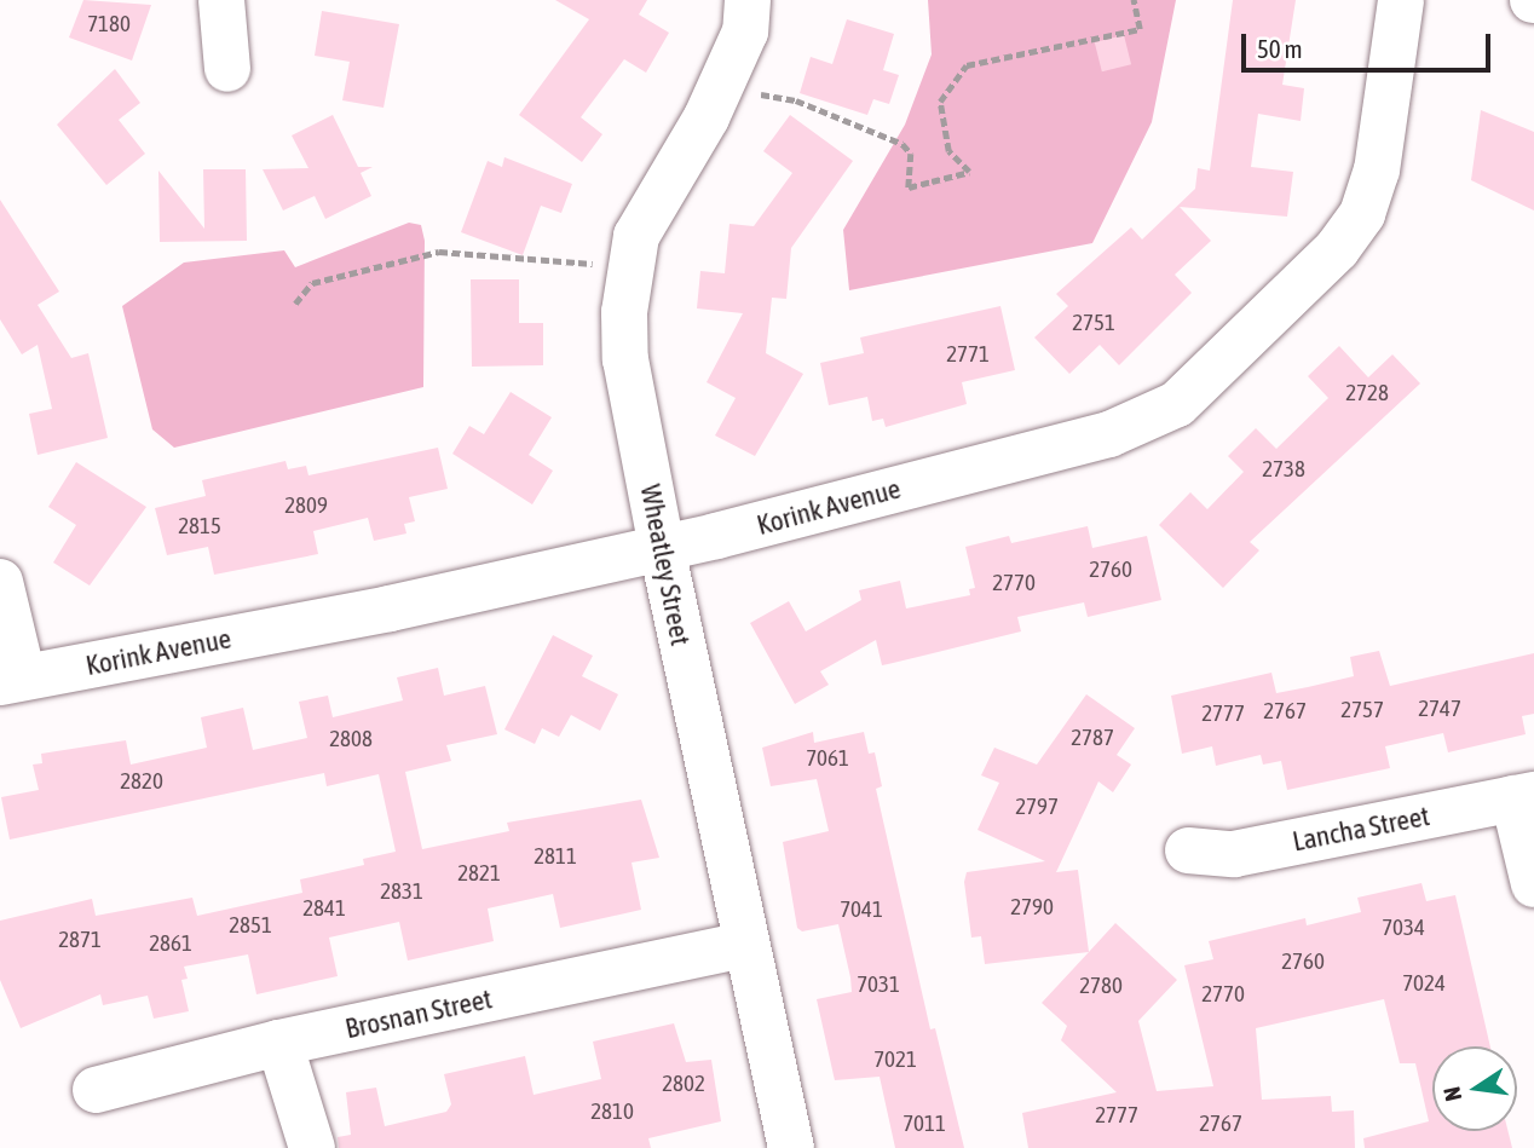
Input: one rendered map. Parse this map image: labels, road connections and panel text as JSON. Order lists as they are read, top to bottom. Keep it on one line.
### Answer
{"streets":{"street":["Korink Avenue","Wheatley Street","Lancha Street","Brosnan Street"]},"crossings":[["Korink Avenue","Wheatley Street"],["Wheatley Street","Brosnan Street"]],"house_numbers":["7180","2751","2771","2728","2738","2809","2815","2760","2770","2747","2757","2767","2777","2787","2808","7061","2820","2797","2811","2821","2831","2790","2841","7041","2851","7034","2871","2861","2760","7024","7031","2780","2770","7021","2802","2810","2777","7011","2767"],"scale_bar":"50 m","north":"left"}
